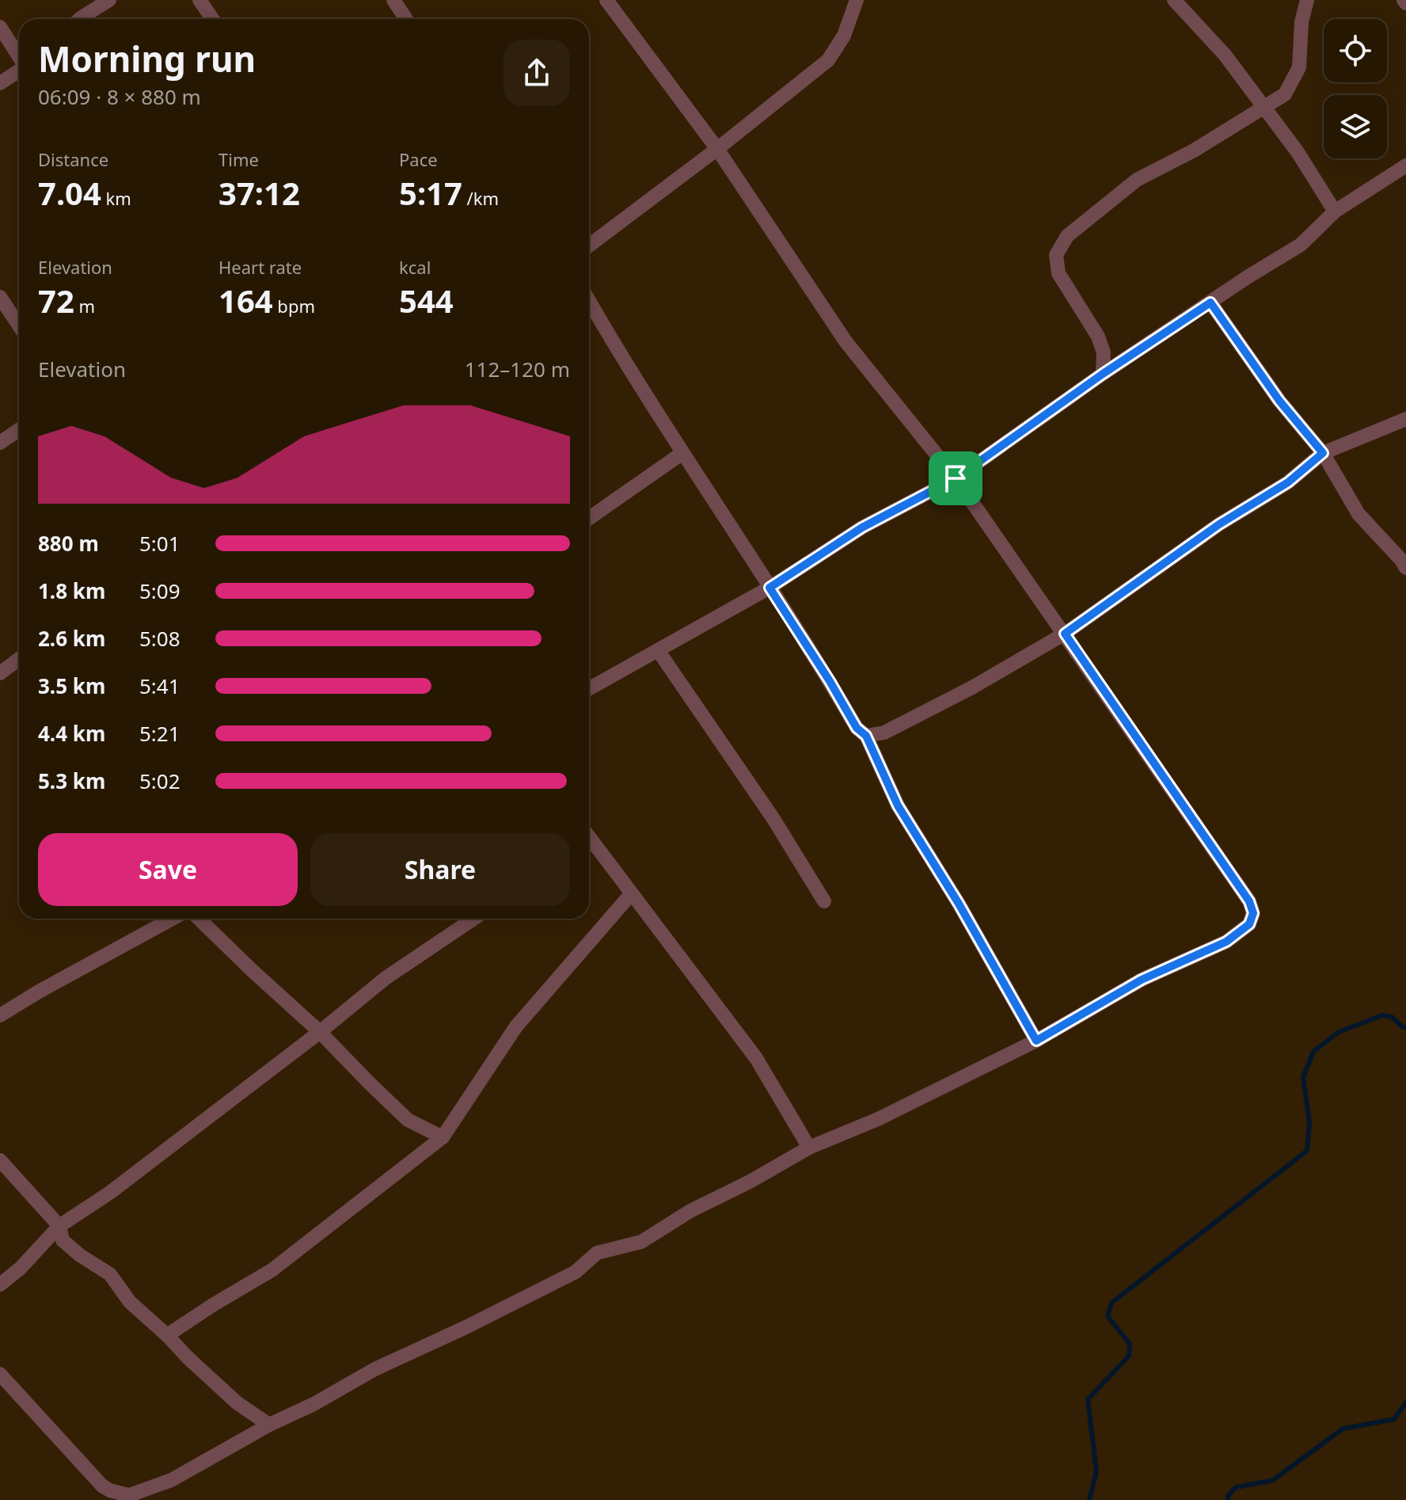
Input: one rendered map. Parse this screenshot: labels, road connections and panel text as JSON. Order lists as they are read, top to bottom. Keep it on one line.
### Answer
{"page":{"heading":["Morning run","06:09 · 8 × 880 m"],"stats":[["Distance","7.04 km"],["Time","37:12"],["Pace","5:17 /km"],["Elevation","72 m"],["Heart rate","164 bpm"],["kcal","544"]],"chart":["Elevation","112–120 m"],"list":[{"name":"880 m","note":"5:01"},{"name":"1.8 km","note":"5:09"},{"name":"2.6 km","note":"5:08"},{"name":"3.5 km","note":"5:41"},{"name":"4.4 km","note":"5:21"},{"name":"5.3 km","note":"5:02"}],"buttons":["Save","Share"]}}
